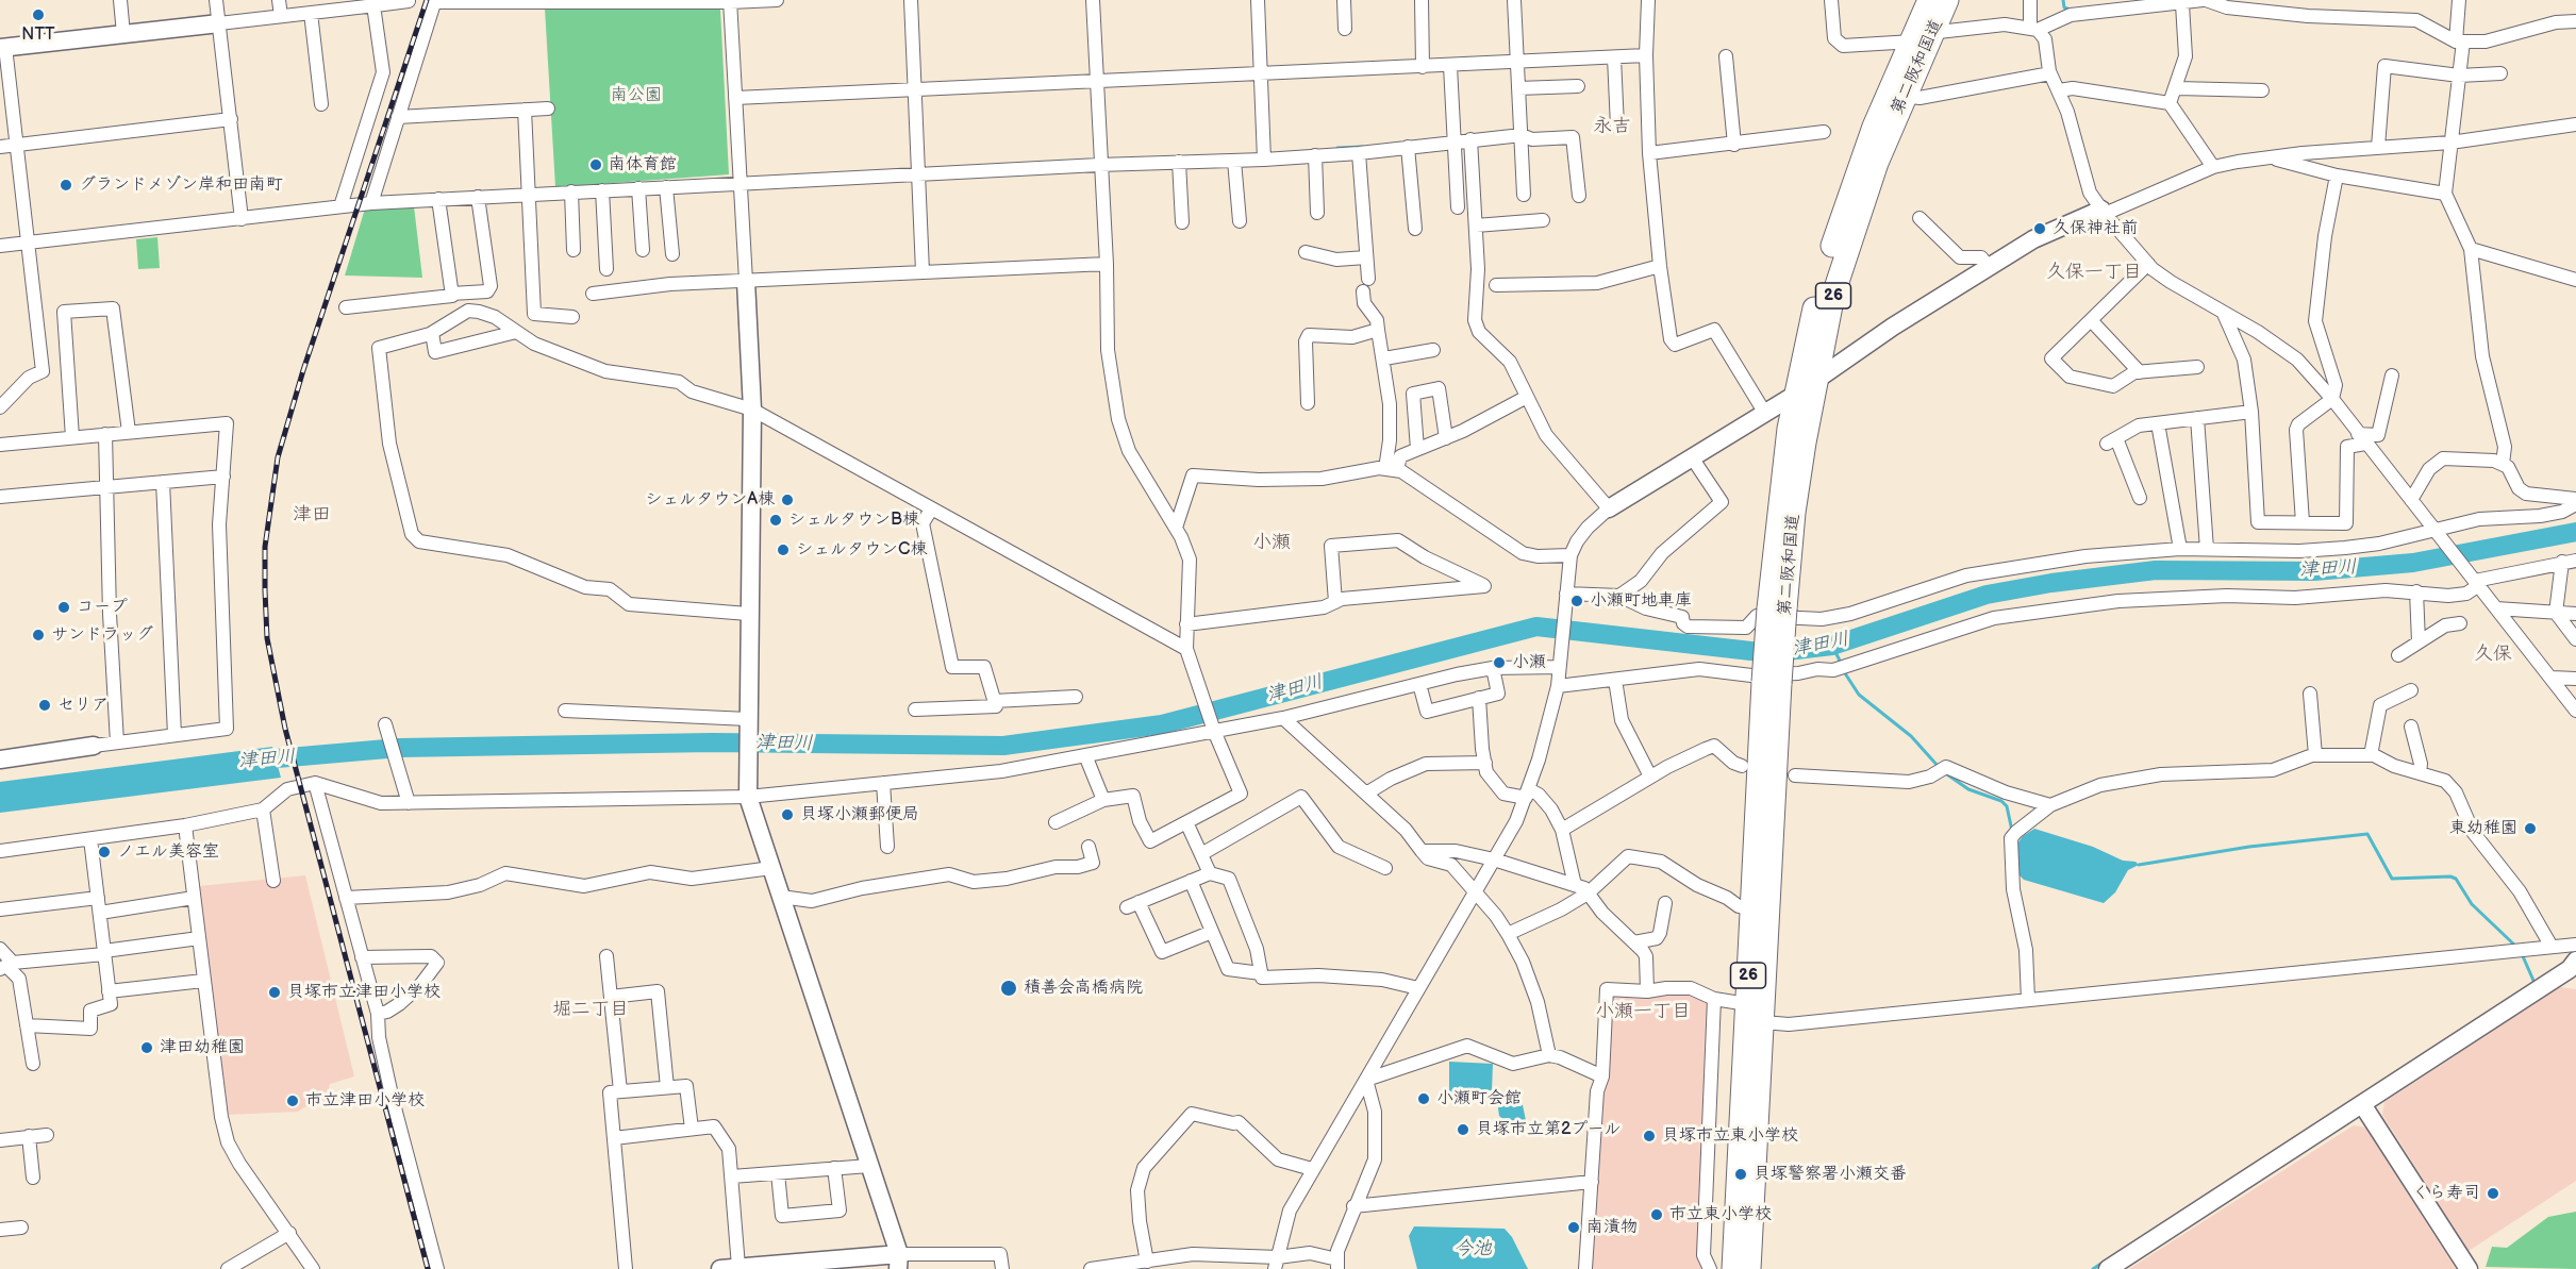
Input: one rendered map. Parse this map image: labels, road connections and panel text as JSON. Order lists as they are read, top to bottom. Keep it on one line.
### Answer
{"streets":{"highway":["第二阪和国道","26"]},"districts":["永吉","久保一丁目","津田","小瀬","久保","堀二丁目","小瀬一丁目"],"water":["津田川","今池"],"parks":["南公園"],"places":["NTT","南体育館","グランドメゾン岸和田南町","久保神社前","シェルタウンA棟","シェルタウンB棟","シェルタウンC棟","小瀬町地車庫","コープ","サンドラッグ","小瀬","セリア","貝塚小瀬郵便局","東幼稚園","ノエル美容室","積善会高橋病院","貝塚市立津田小学校","津田幼稚園","小瀬町会館","市立津田小学校","貝塚市立第2プール","貝塚市立東小学校","貝塚警察署小瀬交番","くら寿司","市立東小学校","南漬物"]}
